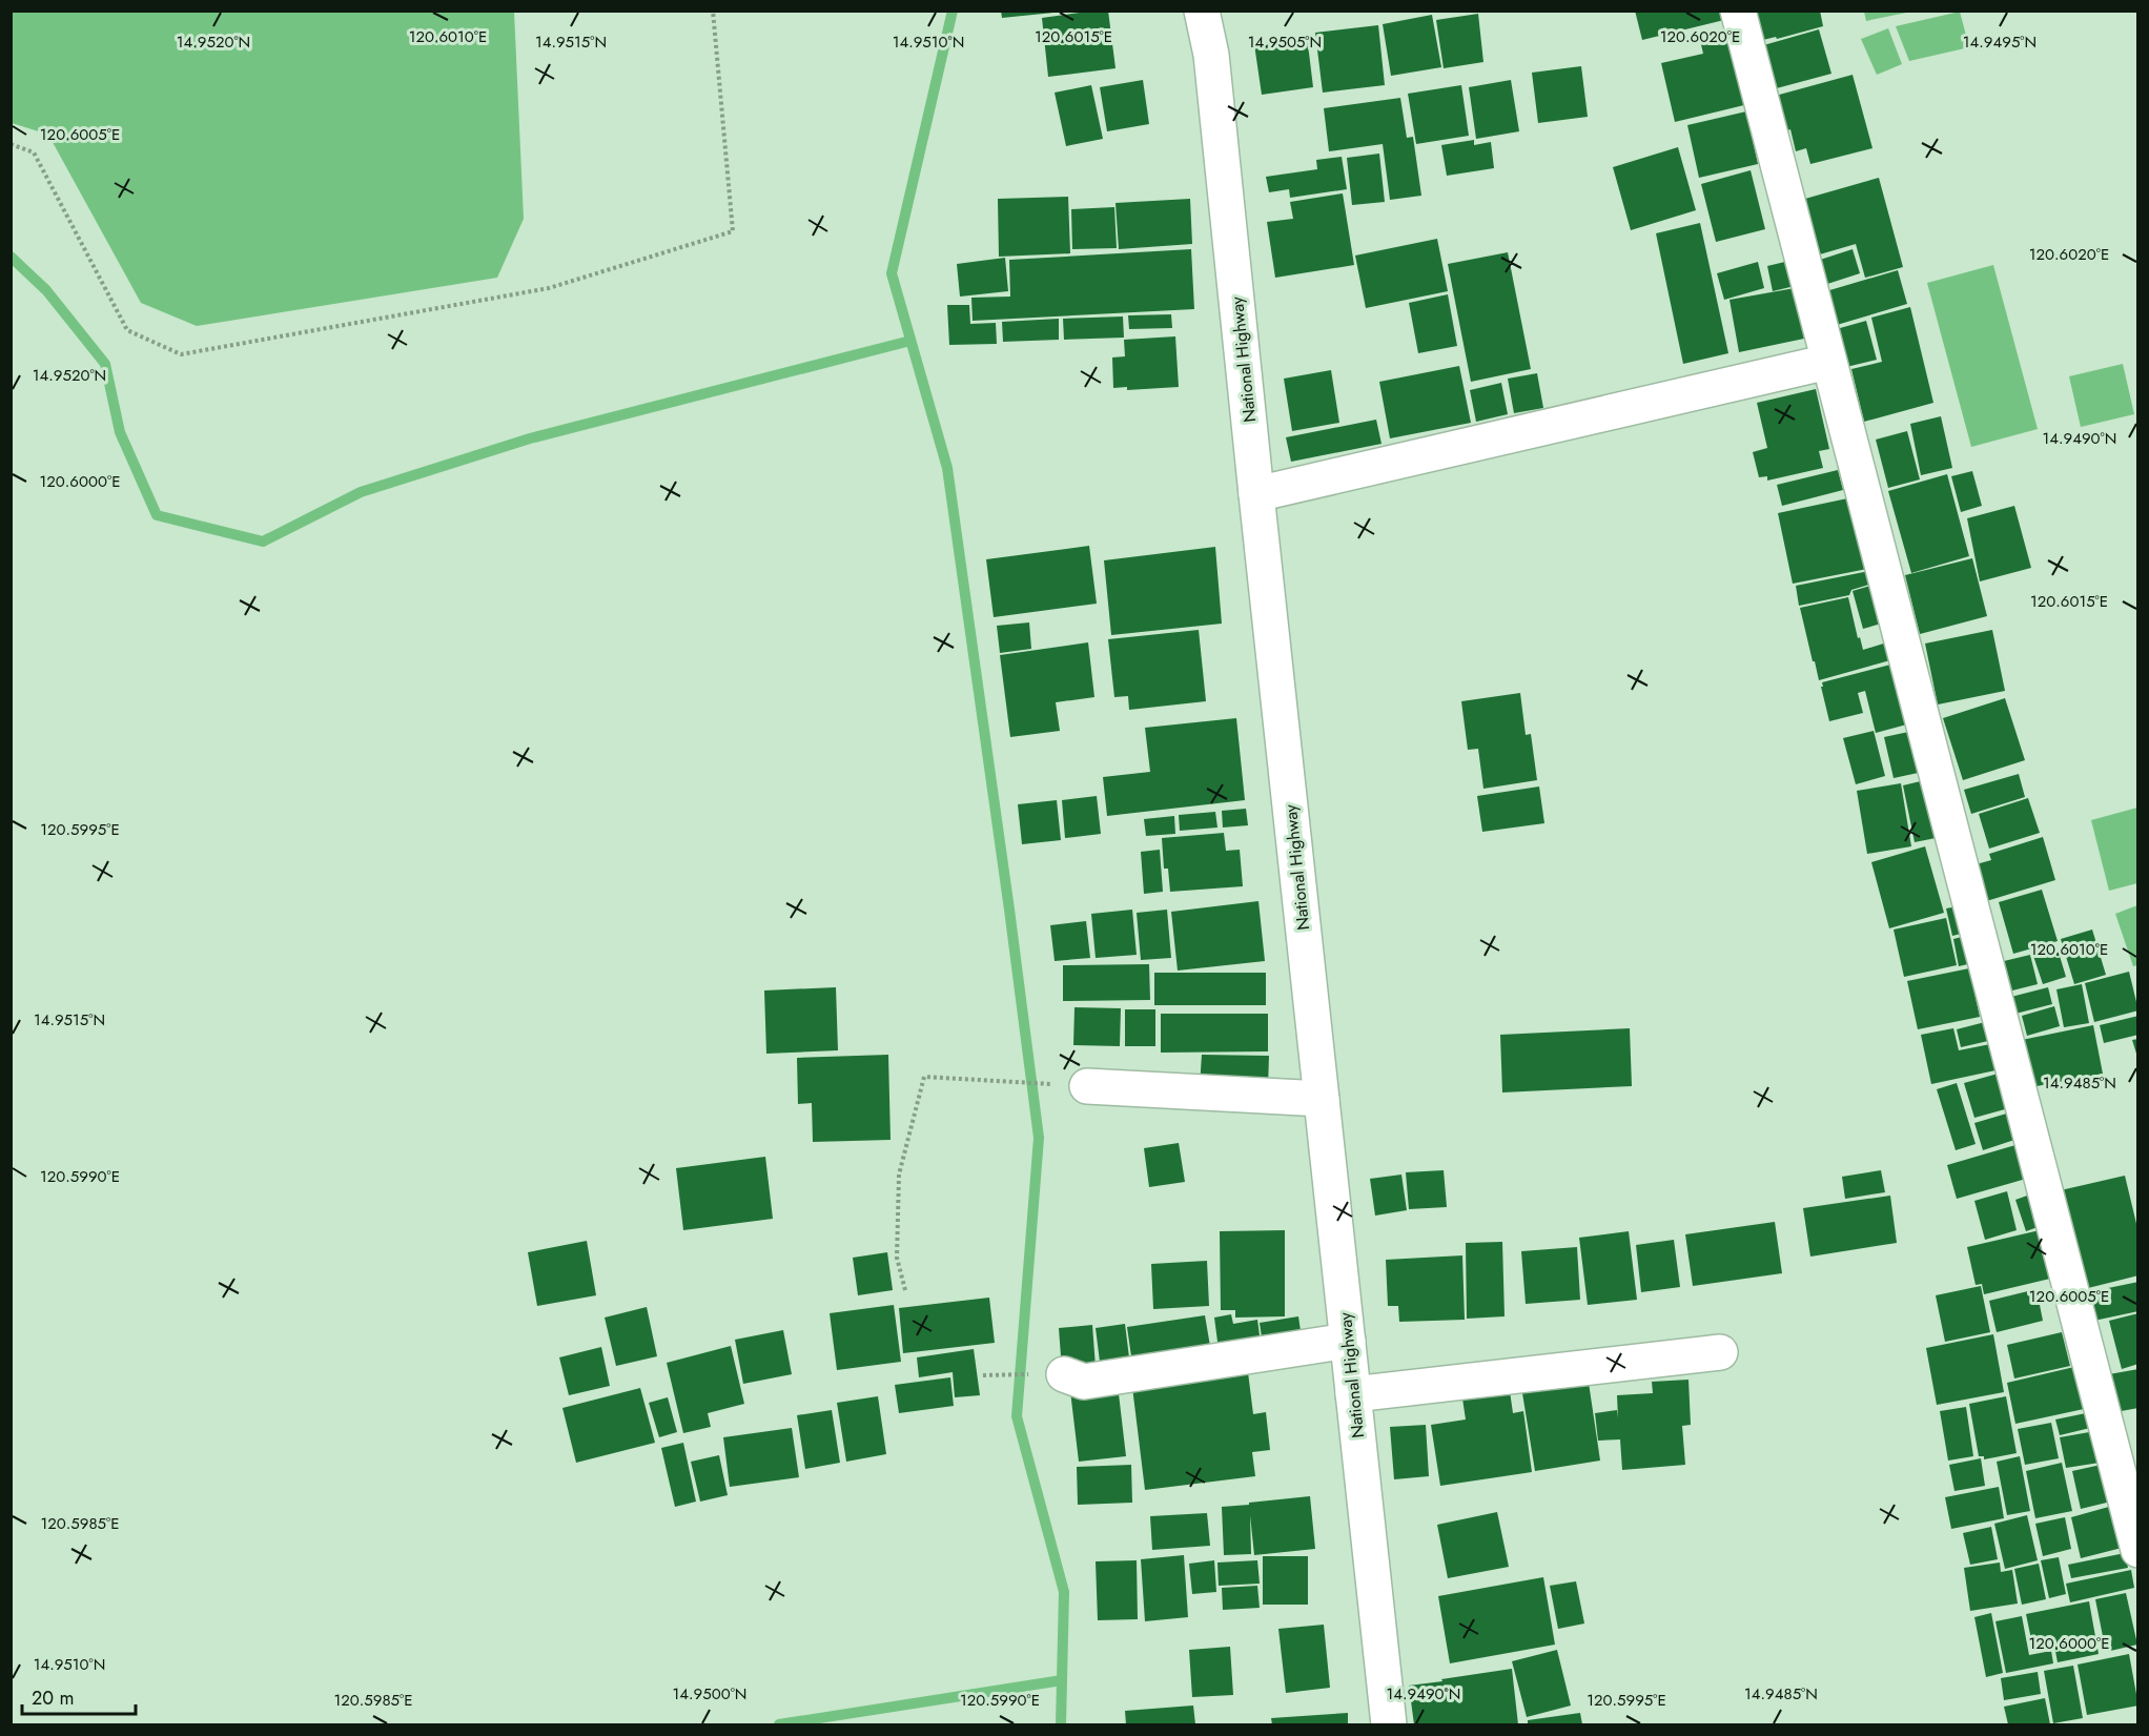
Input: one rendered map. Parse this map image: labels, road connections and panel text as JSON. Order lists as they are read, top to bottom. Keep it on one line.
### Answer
{"streets":{"street":["National Highway"]},"scale_bar":"20 m","coordinates":["120.6010°E","120.6015°E","120.6020°E","14.9520°N","14.9515°N","14.9510°N","14.9505°N","14.9495°N","120.6005°E","14.9490°N","120.6000°E","120.5995°E","14.9485°N","120.5990°E","120.5985°E","14.9500°N"]}
